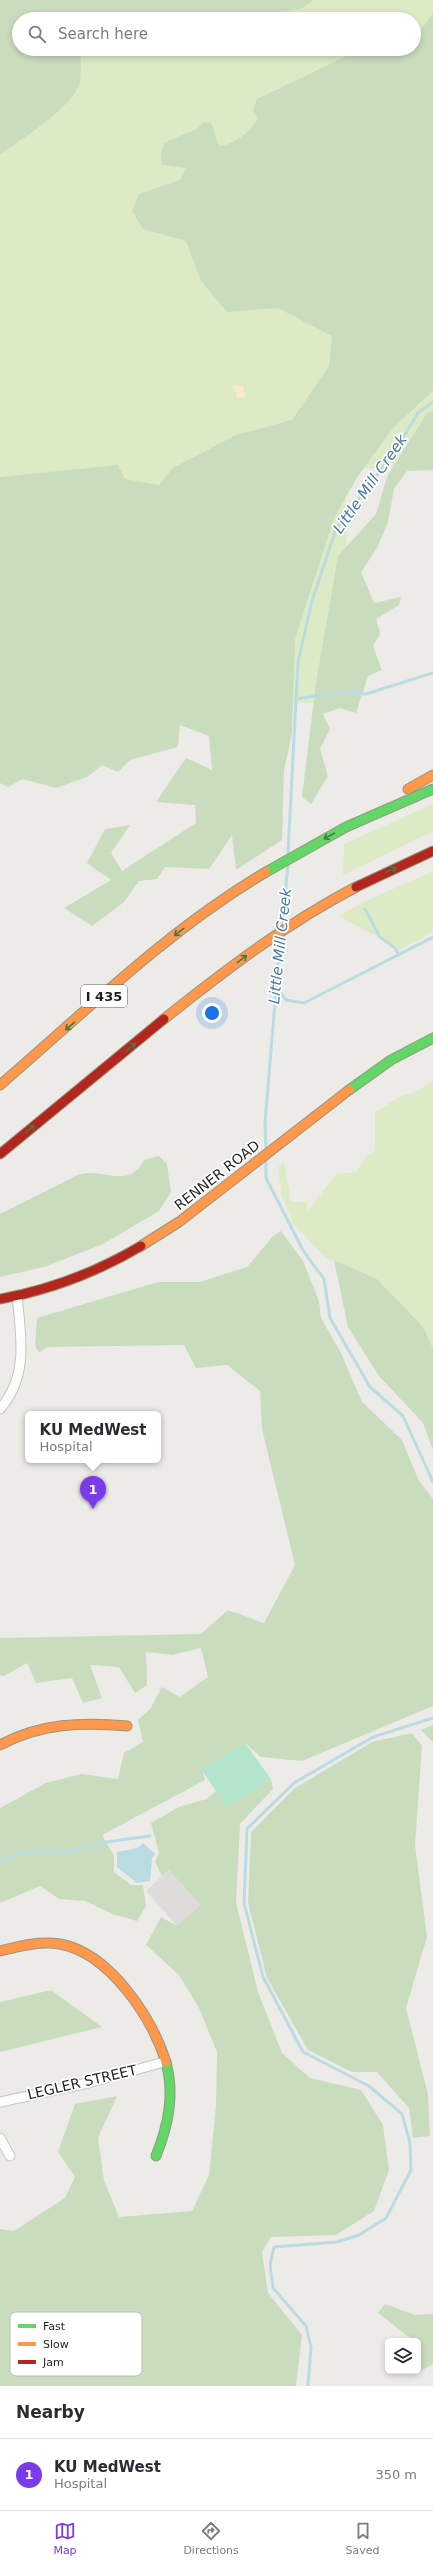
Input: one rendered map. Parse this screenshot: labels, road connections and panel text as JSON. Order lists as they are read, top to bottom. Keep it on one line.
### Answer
{"streets":{"main road":["I 435","RENNER ROAD"],"street":["LEGLER STREET"]},"water":["Little Mill Creek"],"legend":["Fast","Slow","Jam"],"page":{"search":"Search here","popup":["KU MedWest","Hospital"],"pins":"1","heading":"Nearby","list":[{"mark":"1","name":"KU MedWest","note":"Hospital","value":"350 m"}],"nav":["Map","Directions","Saved"]}}
